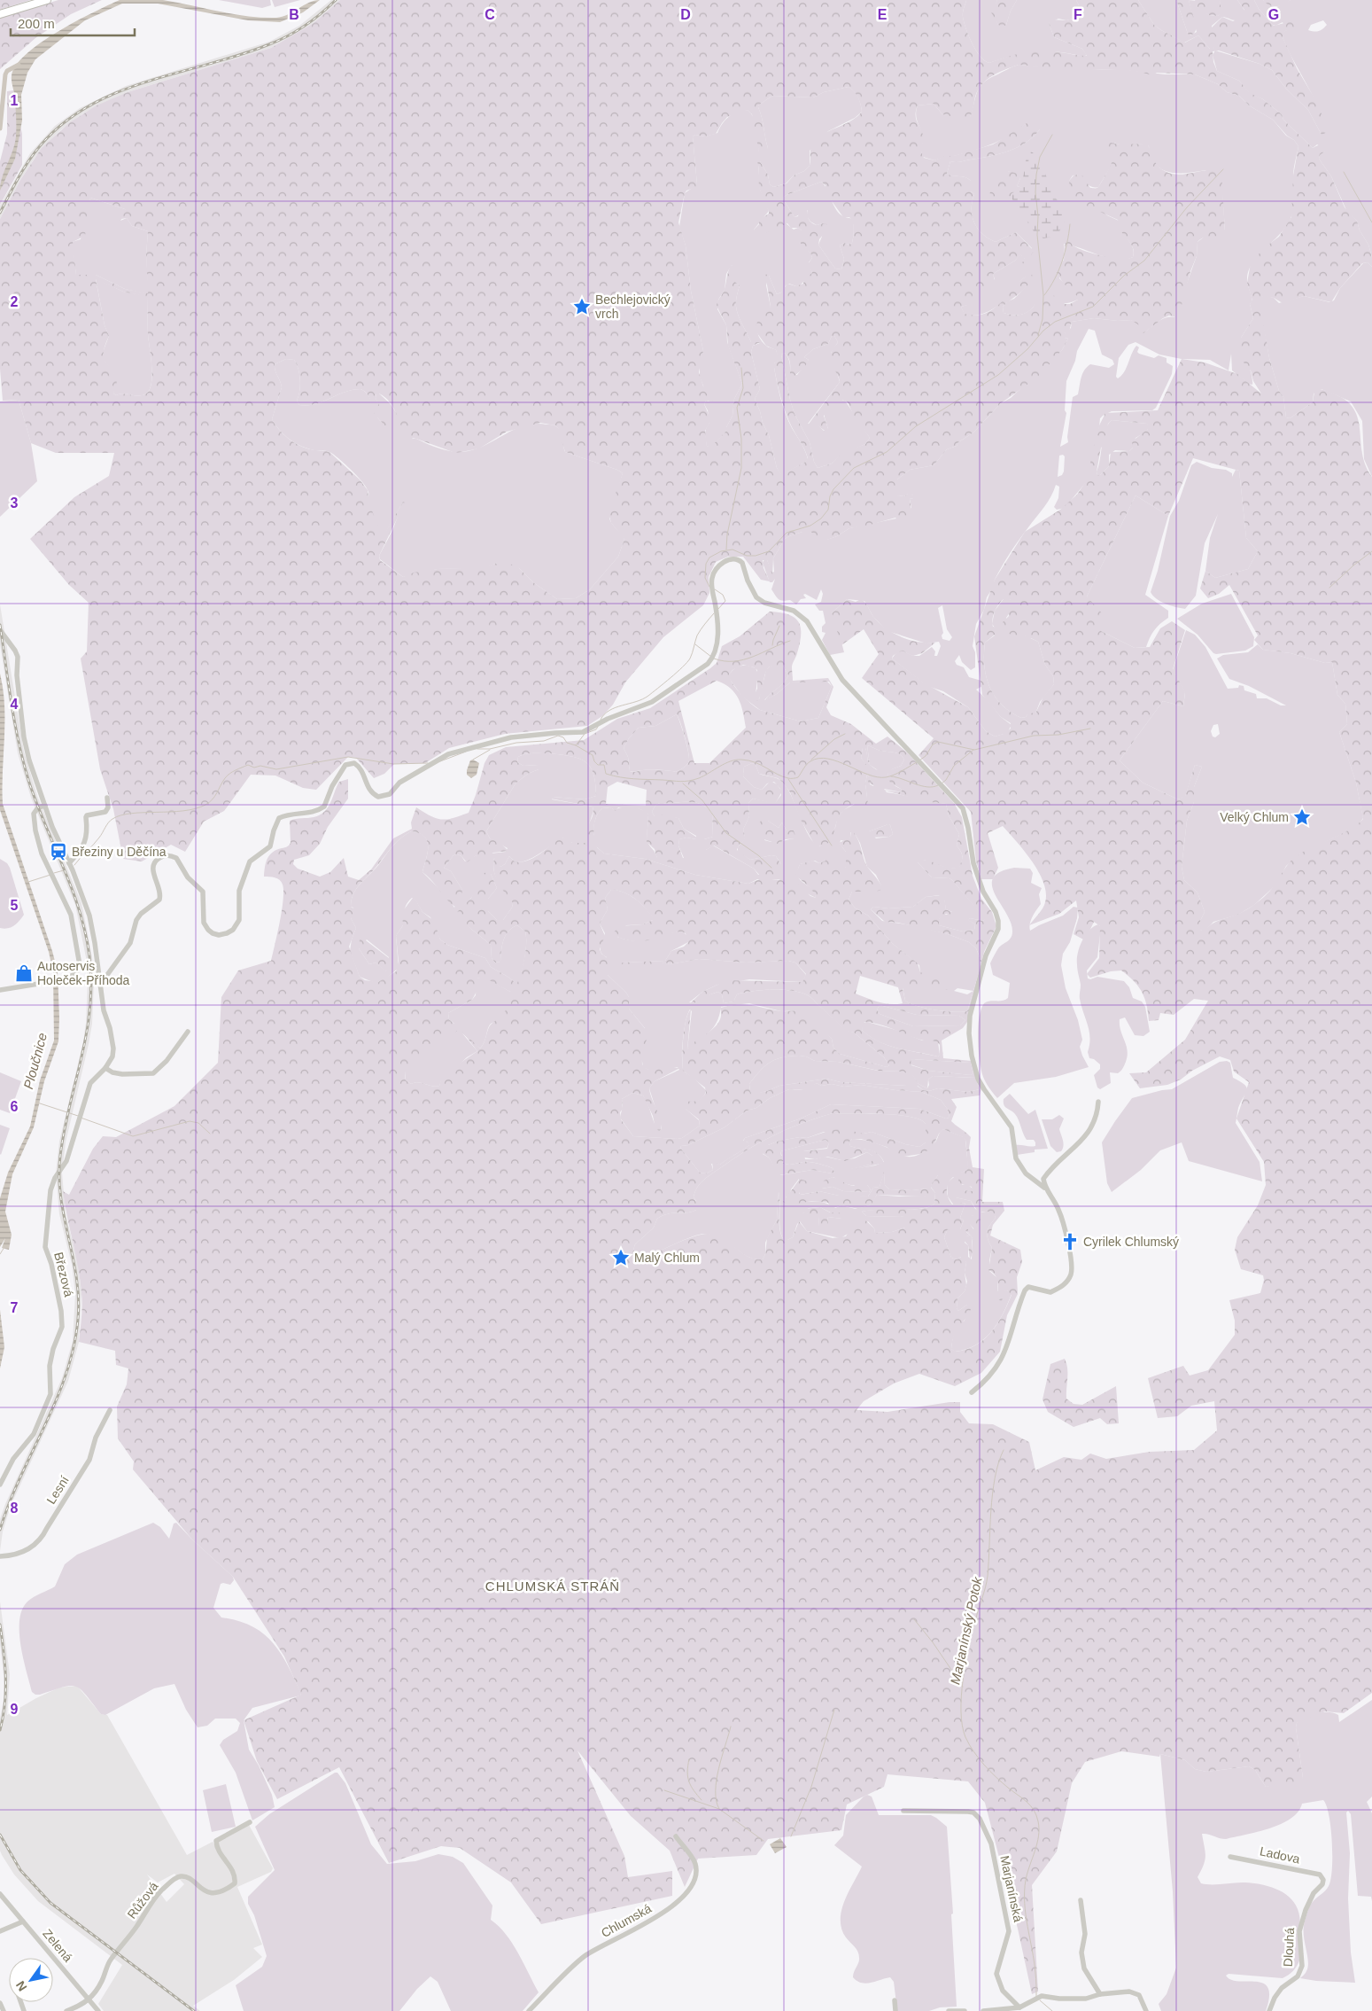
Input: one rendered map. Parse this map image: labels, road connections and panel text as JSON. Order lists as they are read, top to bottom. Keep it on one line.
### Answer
{"streets":{"street":["Březová","Lesní","Ladova","Marjanínská","Růžová","Chlumská","Zelená","Dlouhá"]},"crossings":[["Ladova","Dlouhá"],["Růžová","Zelená"]],"districts":["CHLUMSKÁ STRÁŇ"],"water":["Ploučnice","Marjanínský Potok"],"places":{"place":["Bechlejovický vrch","Velký Chlum","Malý Chlum"],"station":["Březiny u Děčína"],"shop":["Autoservis Holeček-Příhoda"],"church":["Cyrilek Chlumský"]},"scale_bar":"200 m","north":"bottom left","grid":{"columns":["B","C","D","E","F","G"],"rows":["1","2","3","4","5","6","7","8","9"]}}
